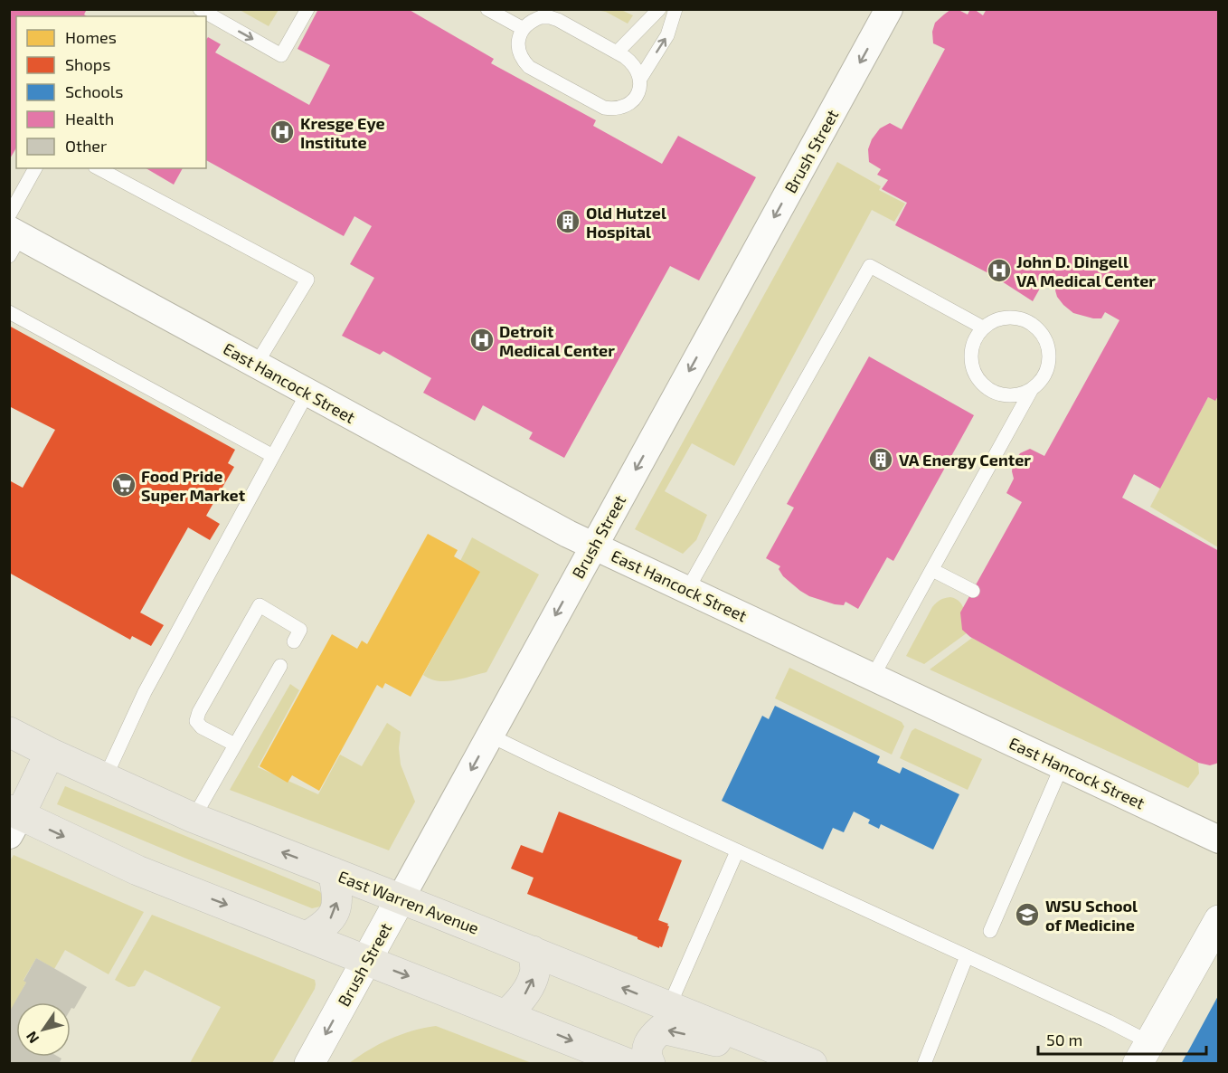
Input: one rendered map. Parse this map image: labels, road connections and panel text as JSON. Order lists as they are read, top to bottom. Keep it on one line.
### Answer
{"streets":{"main road":["East Warren Avenue"],"street":["Brush Street","East Hancock Street"]},"crossings":[["Brush Street","East Hancock Street"],["Brush Street","East Warren Avenue"]],"one_way":["Brush Street"],"places":{"hospital":["Kresge Eye Institute","John D. Dingell VA Medical Center","Detroit Medical Center"],"building":["Old Hutzel Hospital","VA Energy Center"],"supermarket":["Food Pride Super Market"],"school or university":["WSU School of Medicine"]},"legend":["Homes","Shops","Schools","Health","Other"],"scale_bar":"50 m","north":"bottom left"}
